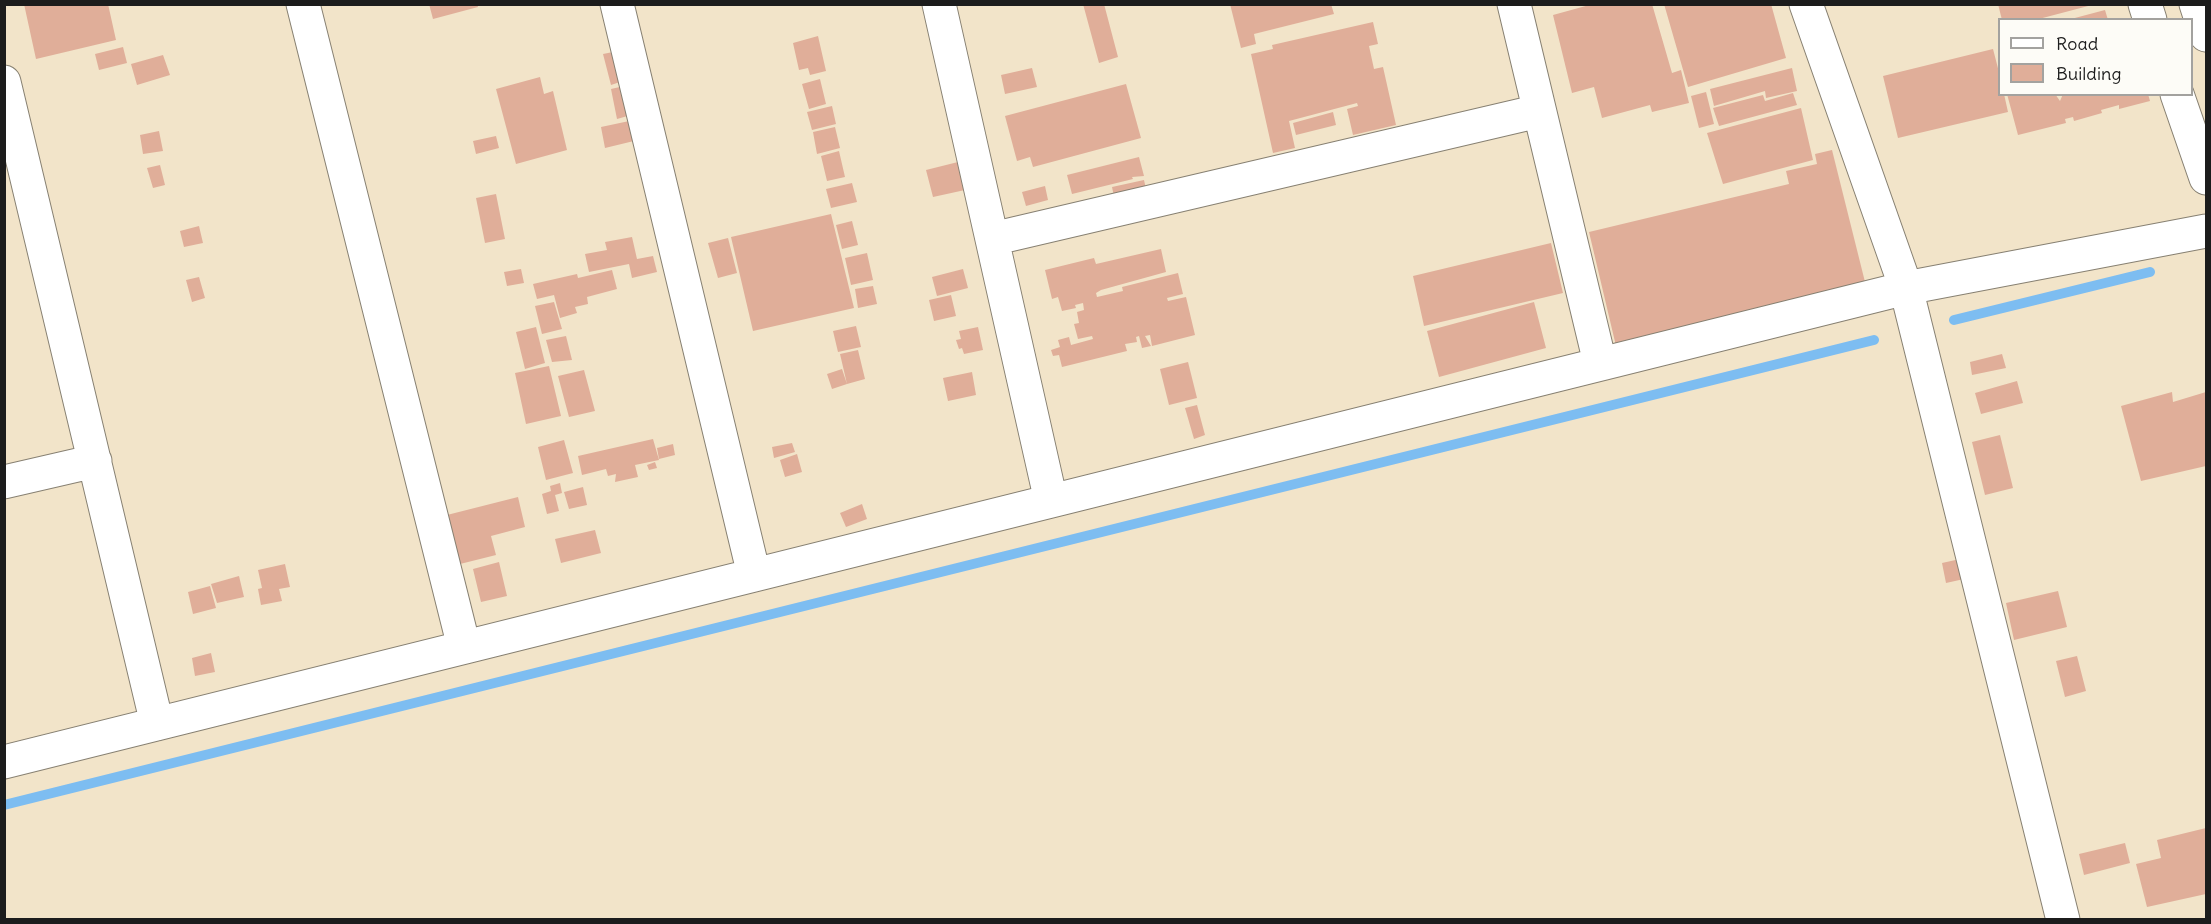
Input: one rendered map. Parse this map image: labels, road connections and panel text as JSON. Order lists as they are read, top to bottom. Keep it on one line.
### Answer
{"legend":["Road","Building"]}
